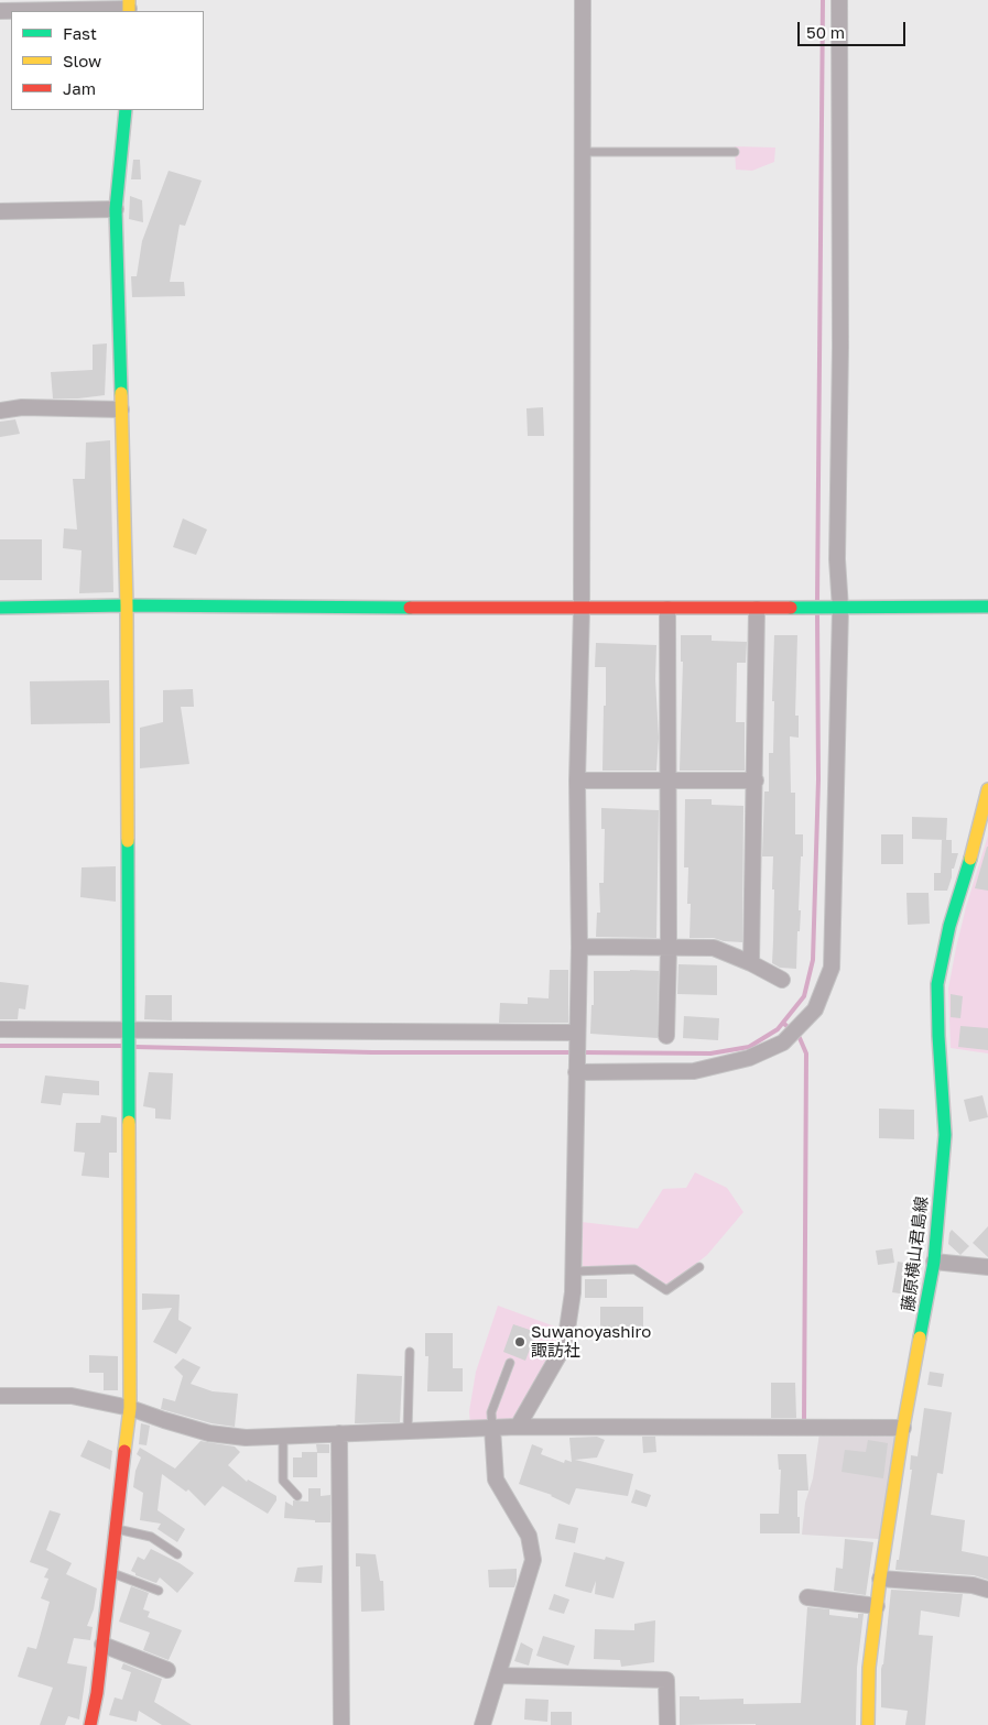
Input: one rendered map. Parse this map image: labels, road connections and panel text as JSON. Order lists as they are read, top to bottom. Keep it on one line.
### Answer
{"streets":{"street":["藤原横山君島線"]},"places":["Suwanoyashiro 諏訪社"],"legend":["Fast","Slow","Jam"],"scale_bar":"50 m"}
